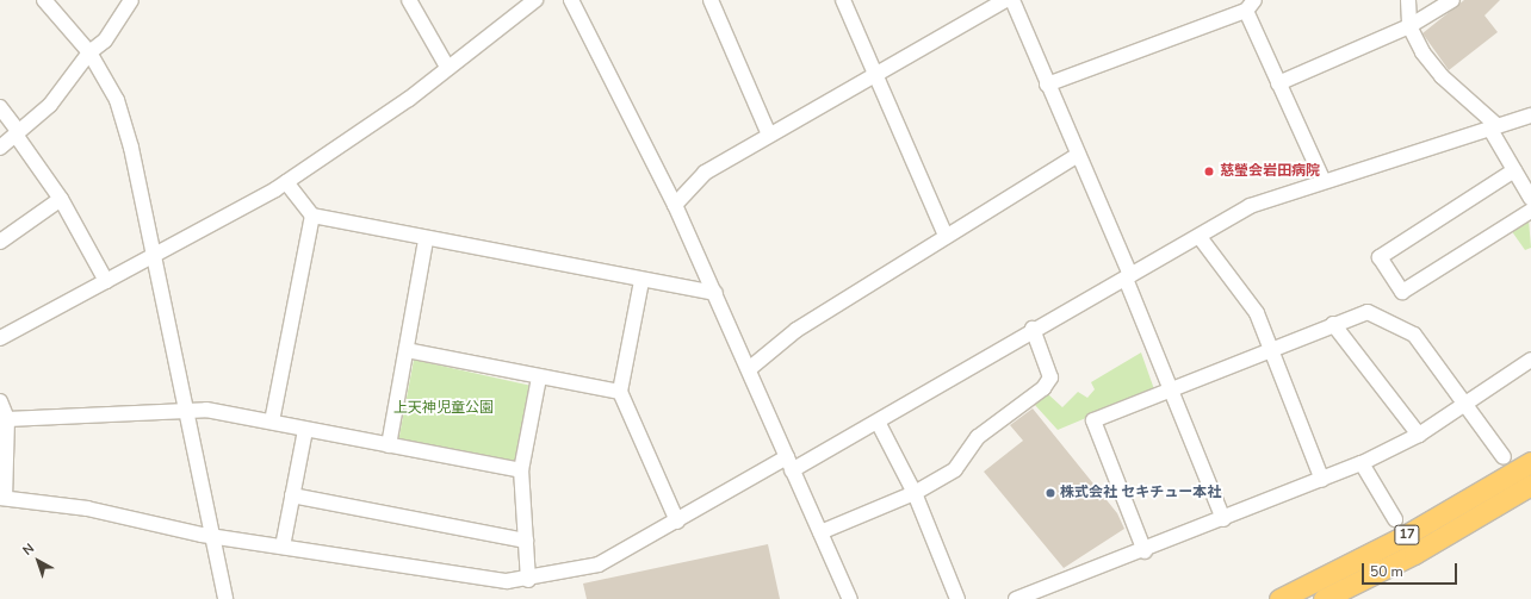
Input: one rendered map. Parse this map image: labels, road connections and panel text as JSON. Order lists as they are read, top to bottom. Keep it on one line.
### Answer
{"streets":{"highway":["17"]},"parks":["上天神児童公園"],"places":["慈瑩会岩田病院","株式会社 セキチュー本社"],"scale_bar":"50 m","north":"top left"}
